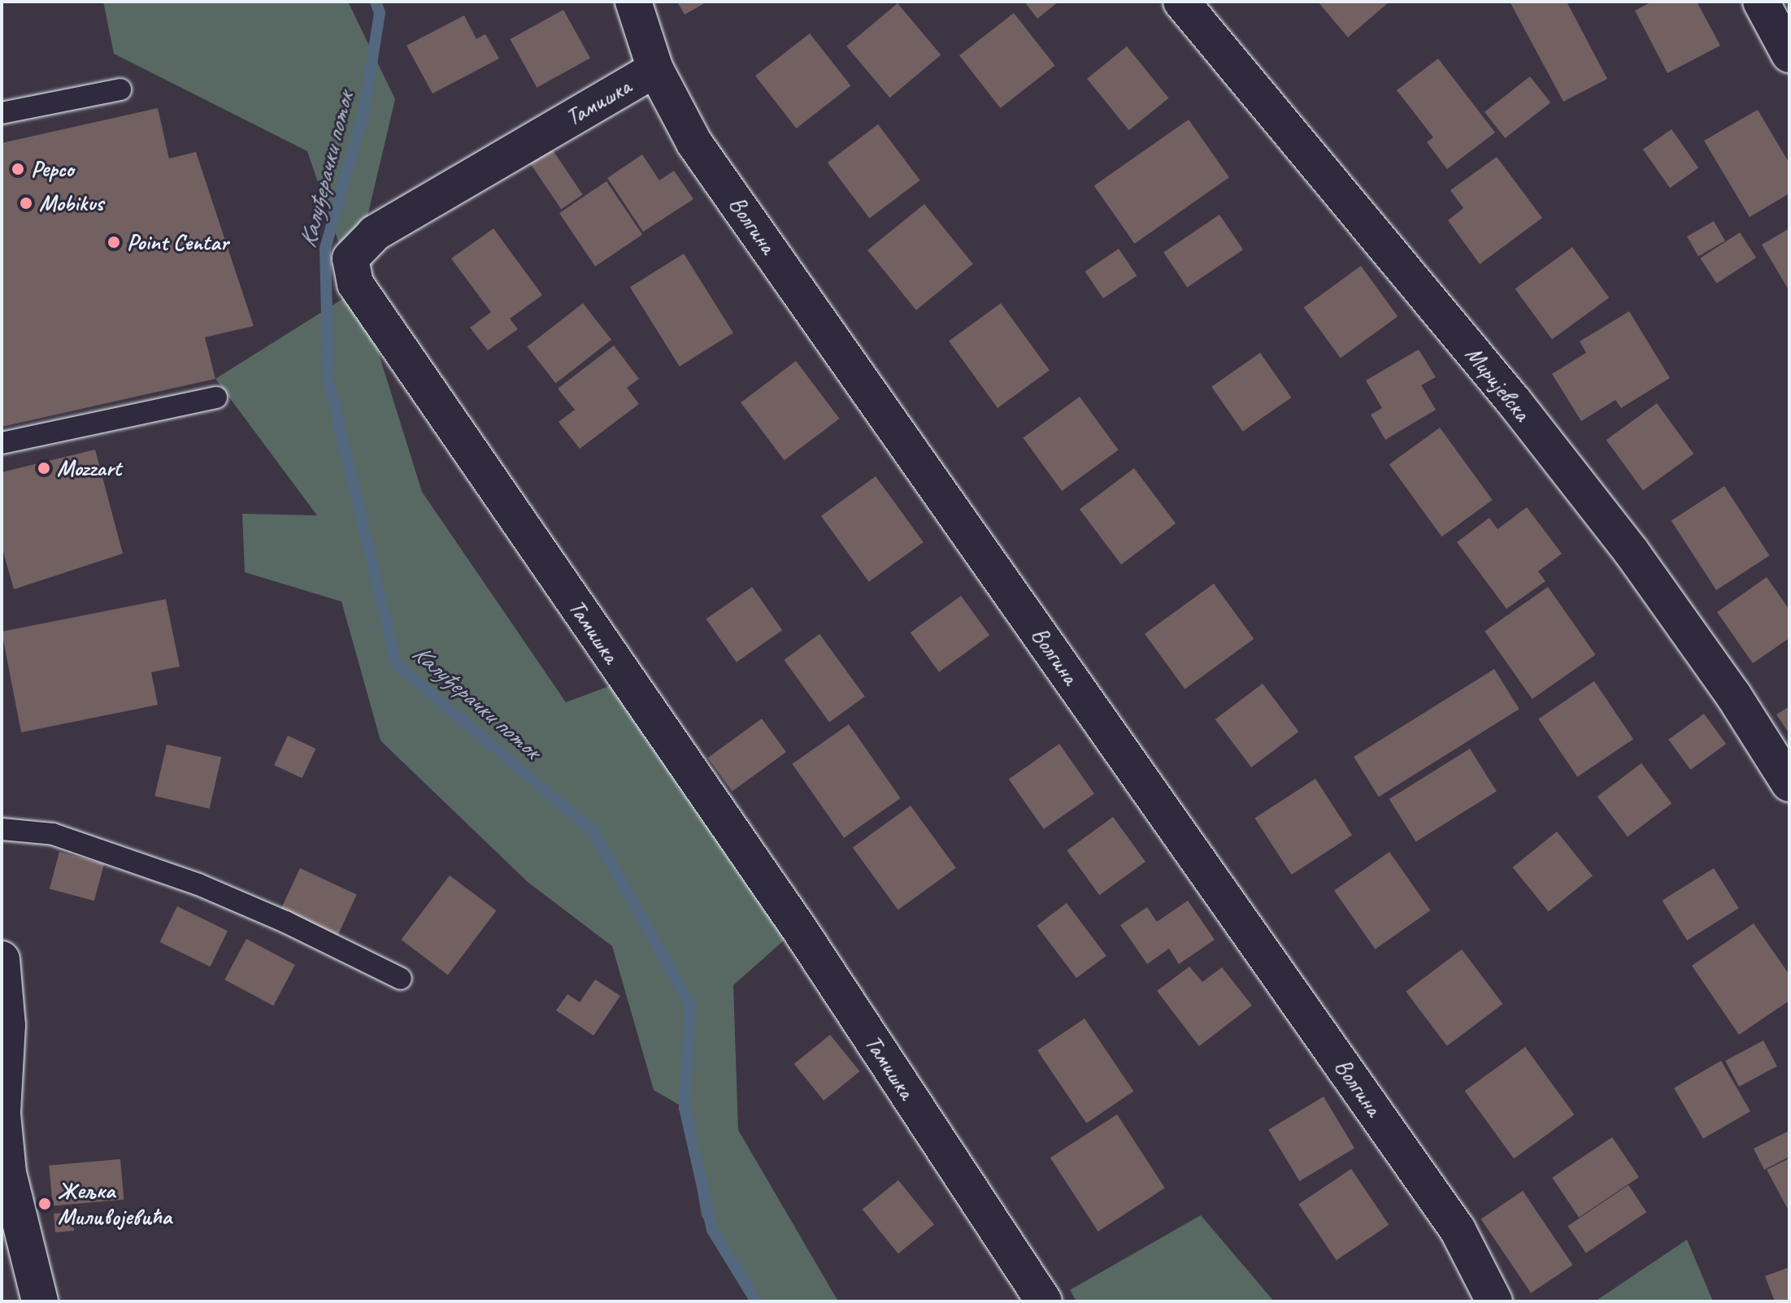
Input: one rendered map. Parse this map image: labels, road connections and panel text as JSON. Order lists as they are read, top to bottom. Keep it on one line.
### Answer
{"streets":{"street":["Тамишка","Волгина","Миријевска"]},"crossings":[["Тамишка","Волгина"]],"water":["Калуђерачки поток"],"places":["Pepco","Mobikus","Point Centar","Mozzart","Жељка Миливојевића"]}
